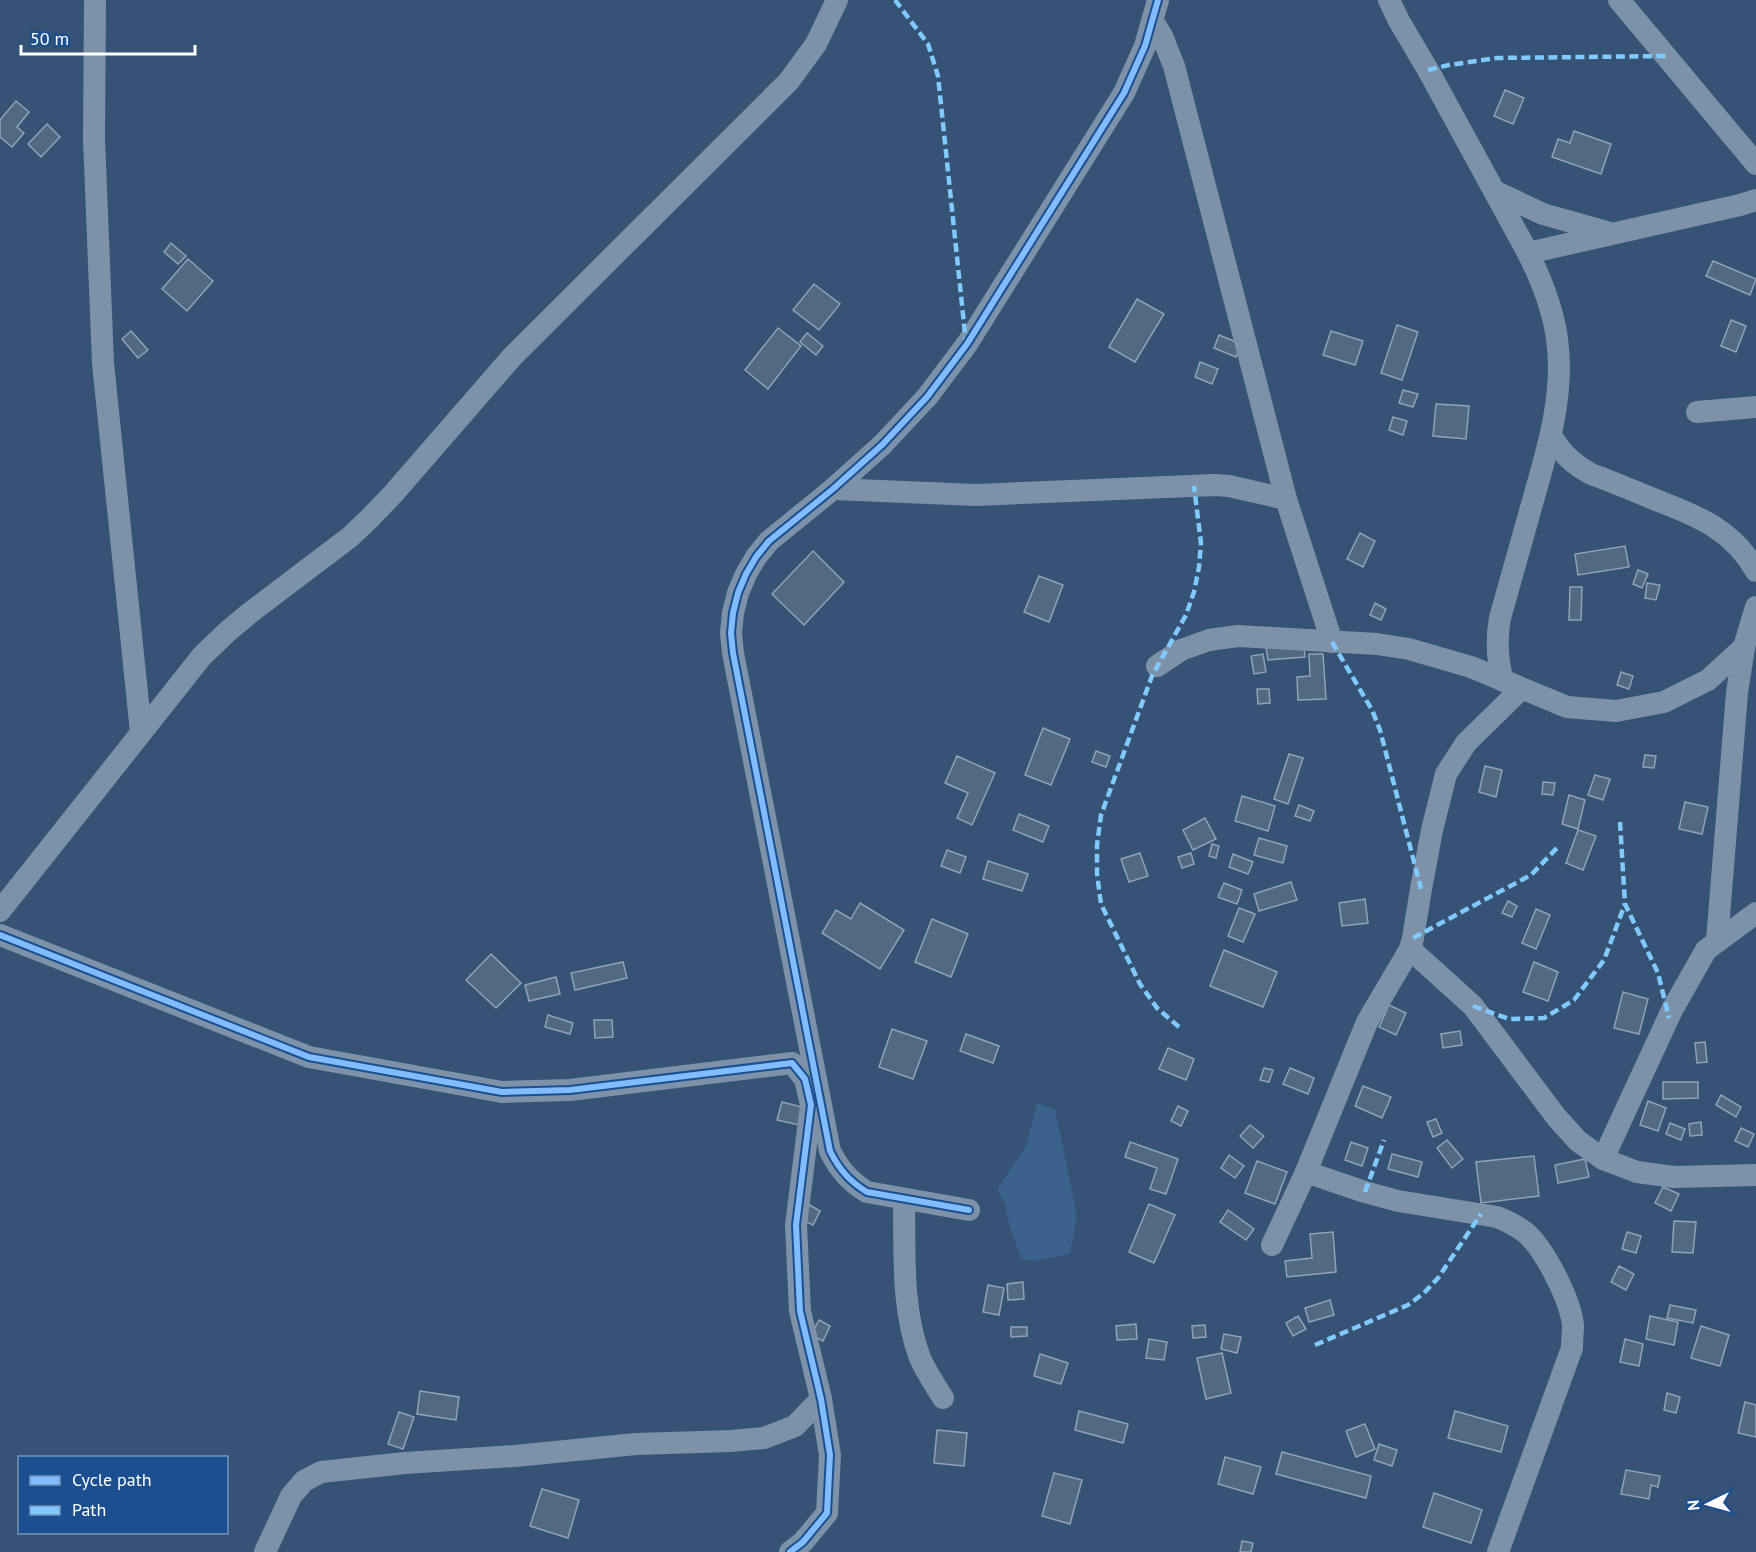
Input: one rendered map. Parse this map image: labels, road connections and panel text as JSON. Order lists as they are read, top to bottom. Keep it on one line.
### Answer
{"legend":["Cycle path","Path"],"scale_bar":"50 m","north":"left"}
